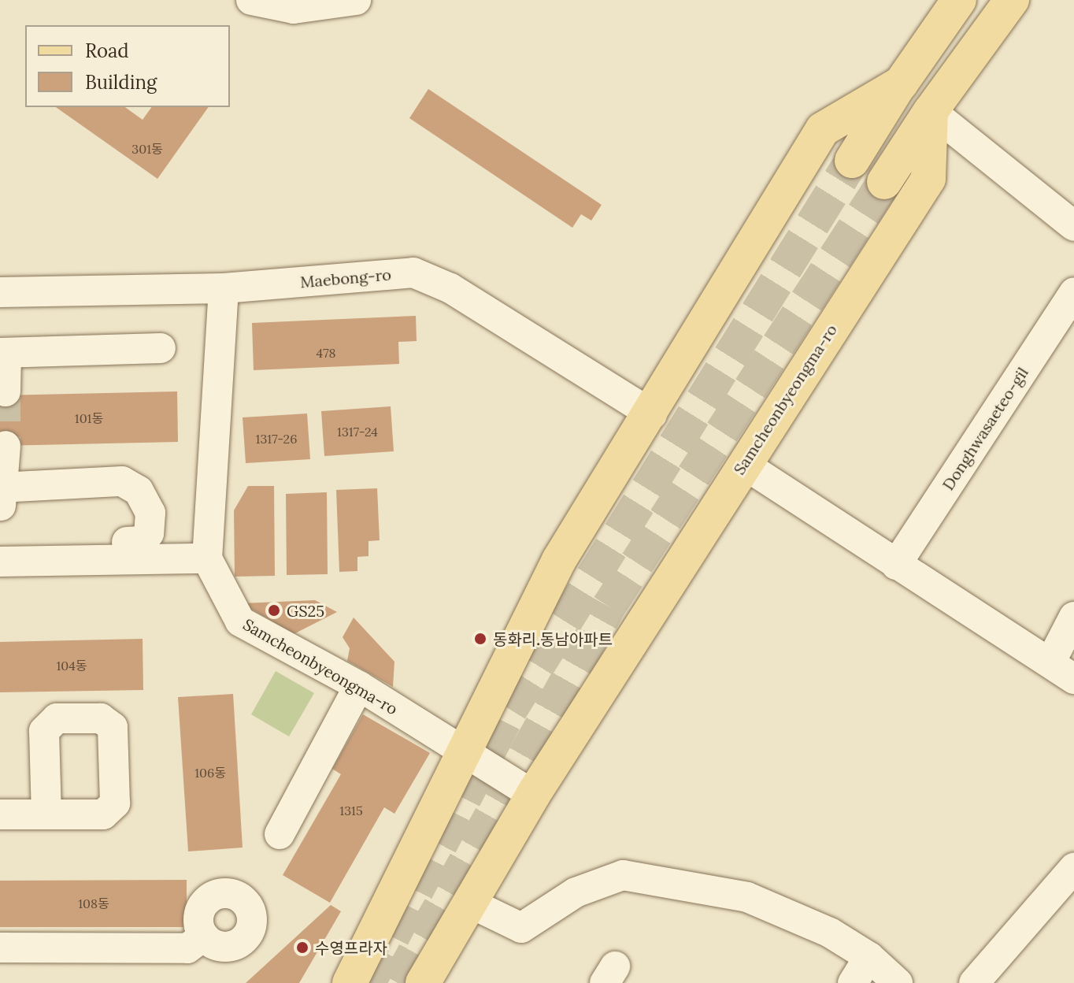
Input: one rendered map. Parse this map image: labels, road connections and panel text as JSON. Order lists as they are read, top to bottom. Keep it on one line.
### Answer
{"streets":{"main road":["Samcheonbyeongma-ro"],"street":["Maebong-ro","Donghwasaeteo-gil"]},"places":["GS25","동화리.동남아파트","수영프라자"],"house_numbers":["301동","478","101동","1317-24","1317-26","104동","106동","1315","108동"],"legend":["Road","Building"]}
